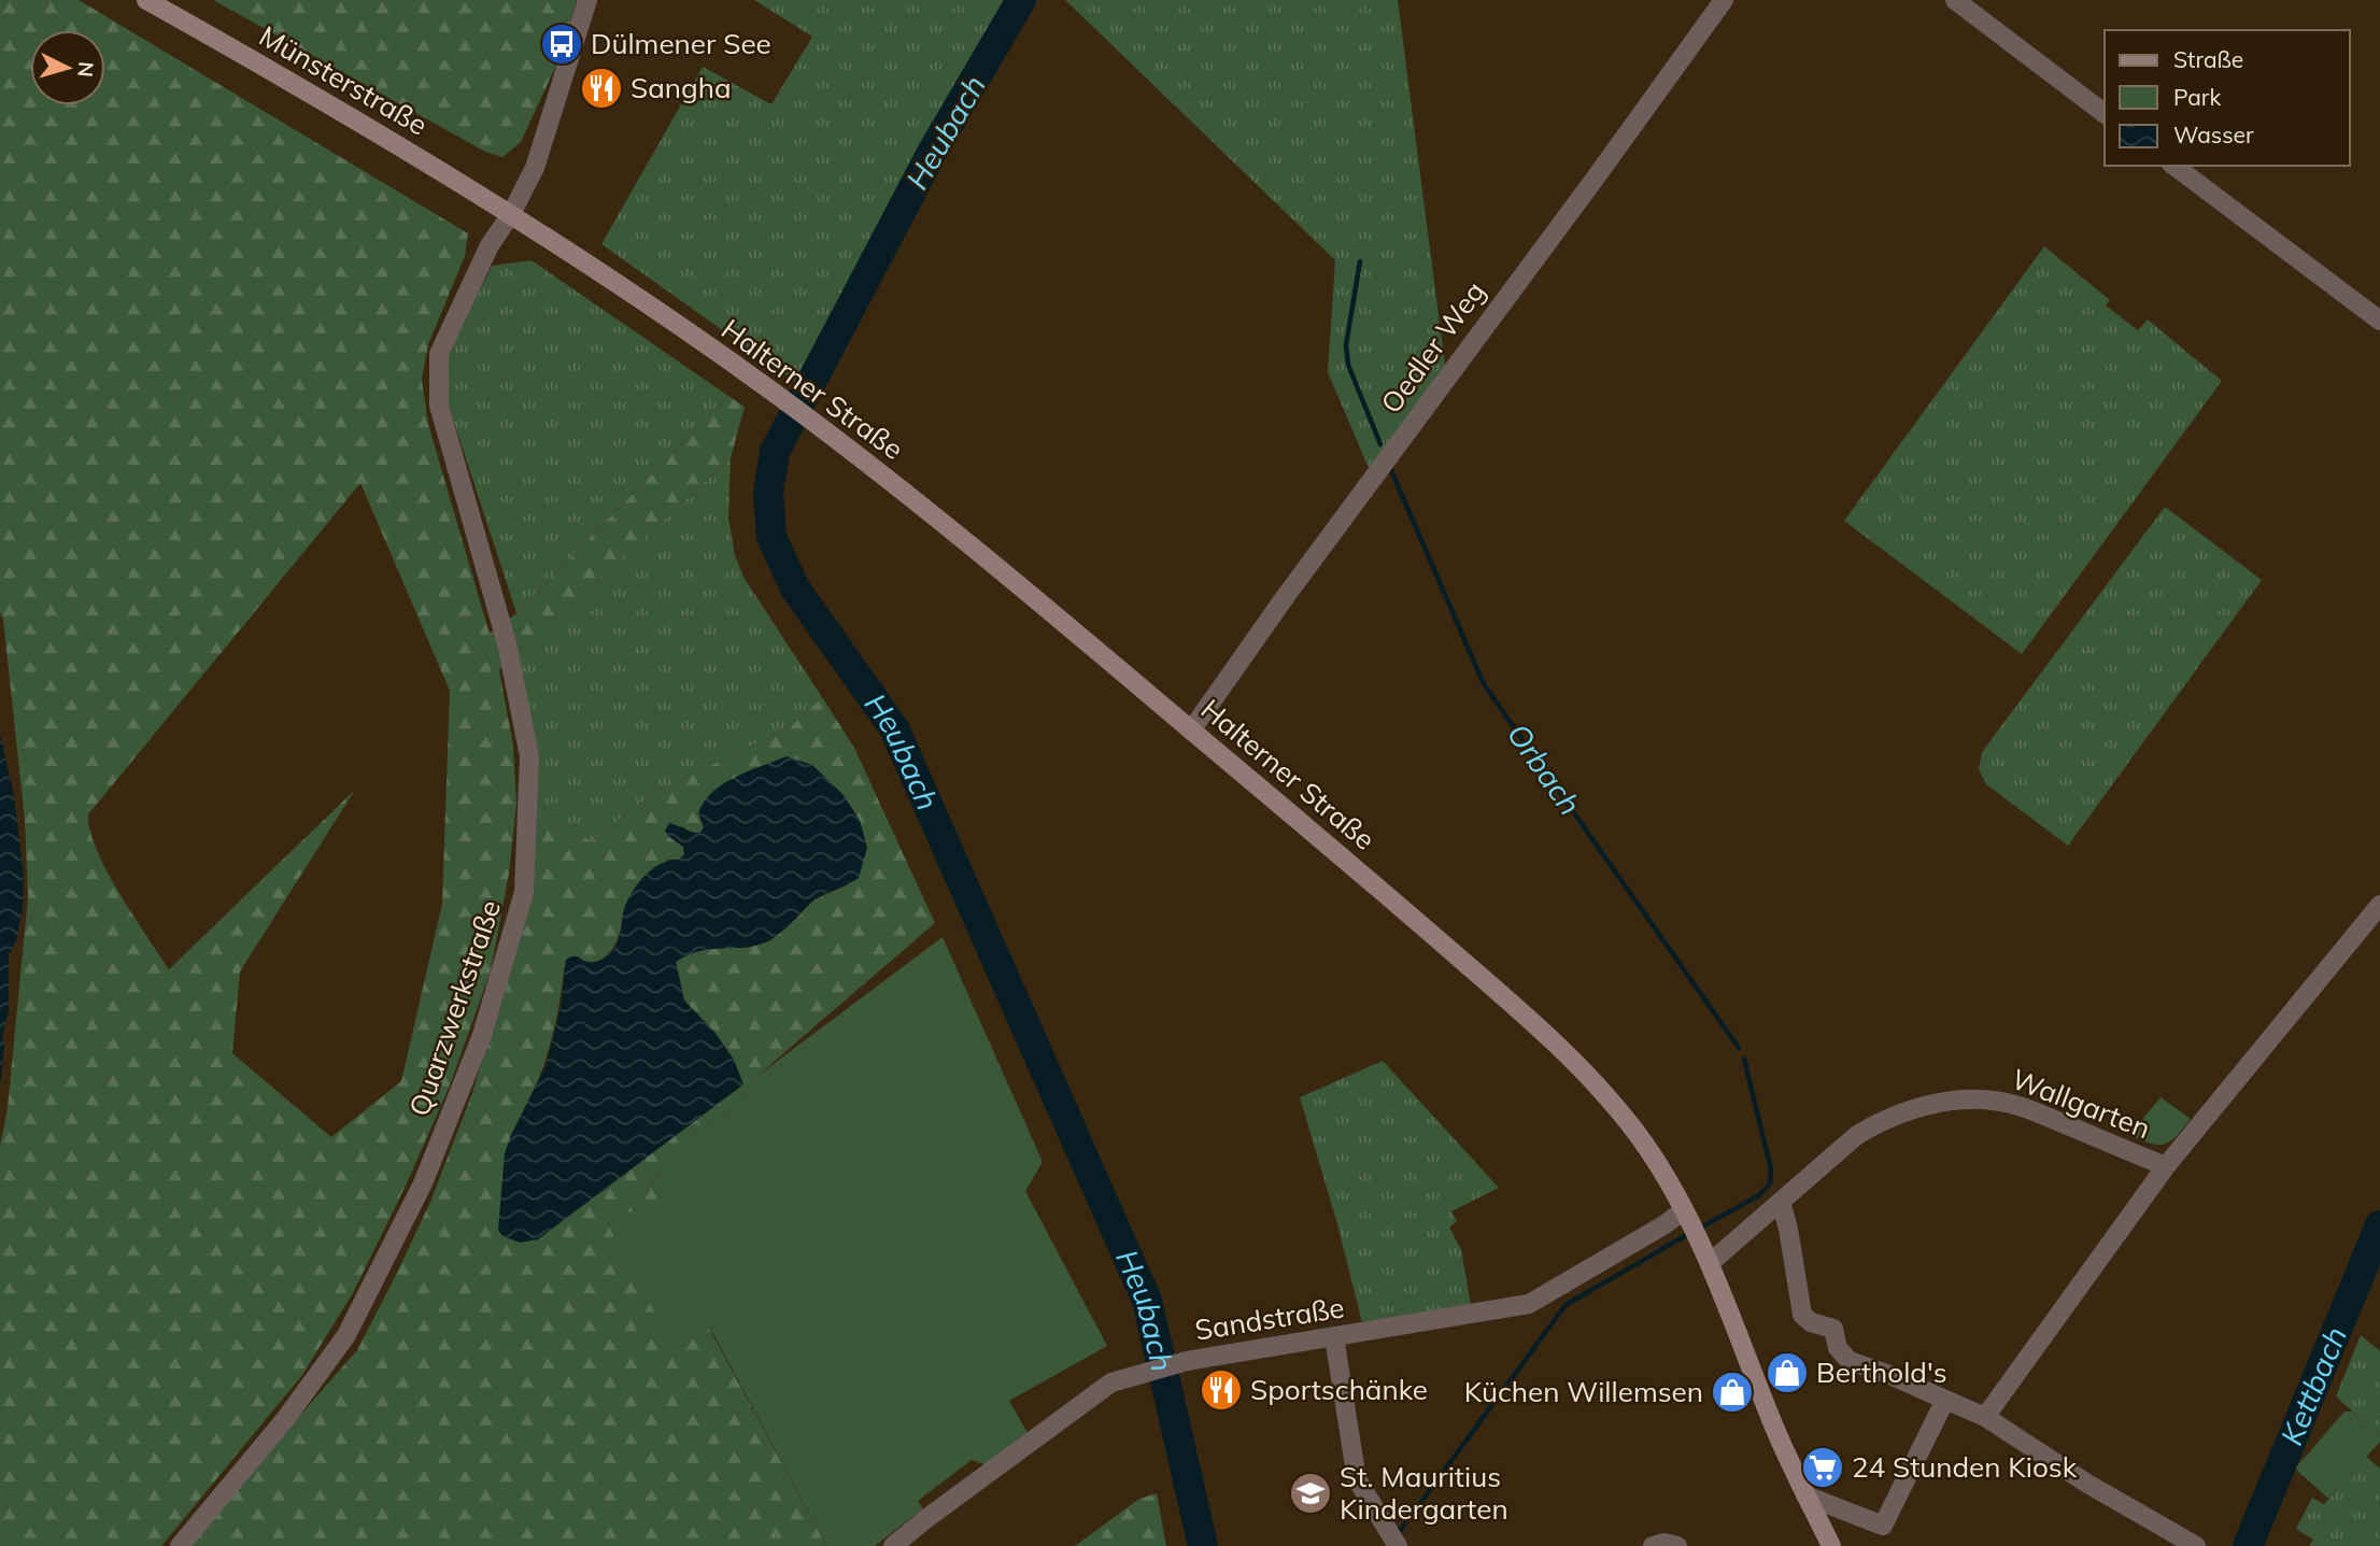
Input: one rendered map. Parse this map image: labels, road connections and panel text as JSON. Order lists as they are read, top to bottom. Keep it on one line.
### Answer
{"streets":{"main road":["Münsterstraße","Halterner Straße"],"street":["Oedler Weg","Quarzwerkstraße","Wallgarten","Sandstraße"]},"crossings":[["Münsterstraße","Halterner Straße"],["Münsterstraße","Quarzwerkstraße"],["Oedler Weg","Halterner Straße"],["Halterner Straße","Quarzwerkstraße"],["Halterner Straße","Wallgarten"],["Halterner Straße","Sandstraße"]],"water":["Heubach","Orbach","Kettbach"],"places":{"bus stop":["Dülmener See"],"restaurant":["Sangha","Sportschänke"],"shop":["Berthold's","Küchen Willemsen"],"supermarket":["24 Stunden Kiosk"],"school or university":["St. Mauritius Kindergarten"]},"legend":["Straße","Park","Wasser"],"north":"right"}
